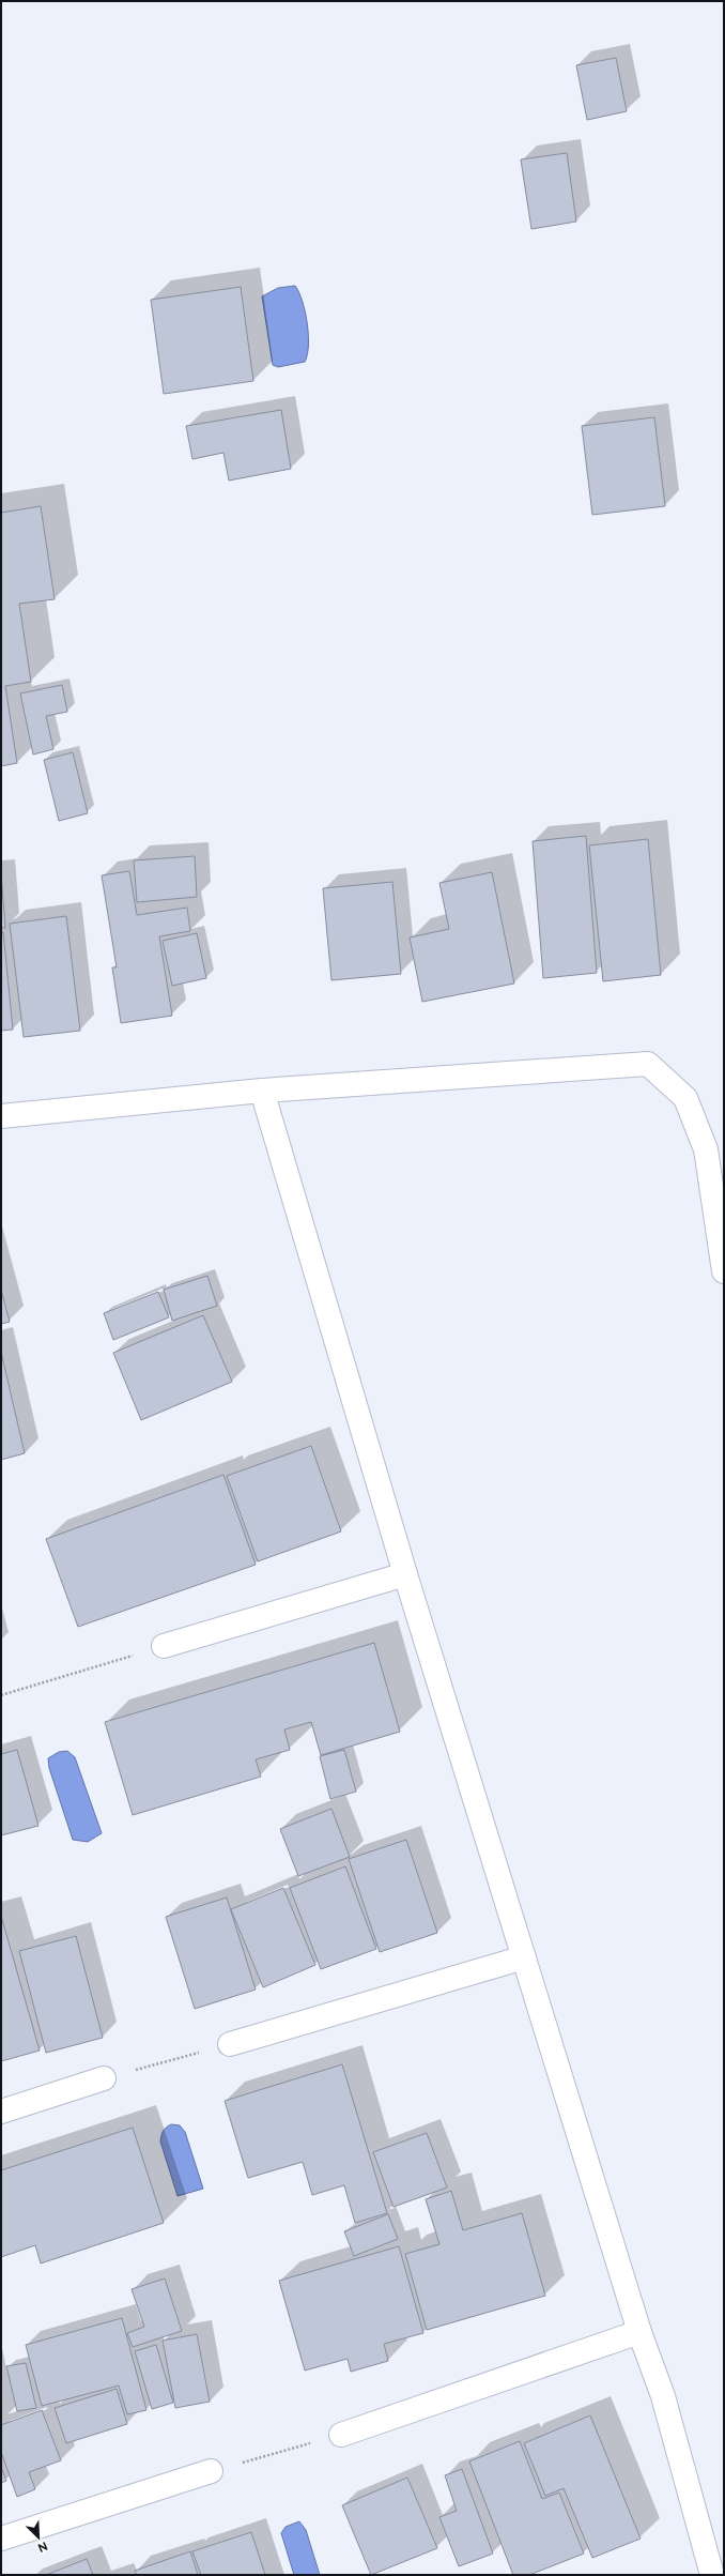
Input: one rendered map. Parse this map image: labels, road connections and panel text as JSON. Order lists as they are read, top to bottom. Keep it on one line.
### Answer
{"north":"bottom right"}
